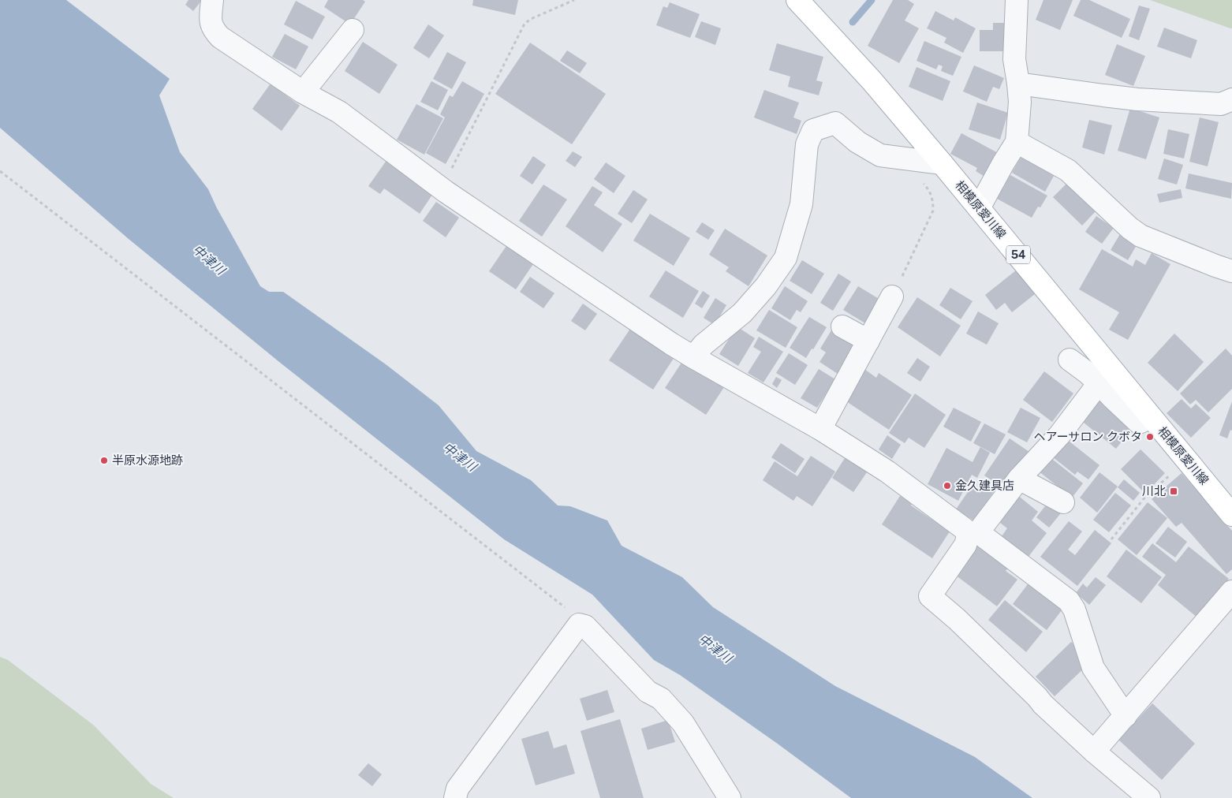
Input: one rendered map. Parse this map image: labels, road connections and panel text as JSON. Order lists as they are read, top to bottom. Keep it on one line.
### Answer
{"streets":{"main road":["相模原愛川線","54"]},"water":["中津川"],"places":{"other":["ヘアーサロン クボタ","半原水源地跡","金久建具店"],"transit":["川北"]}}
